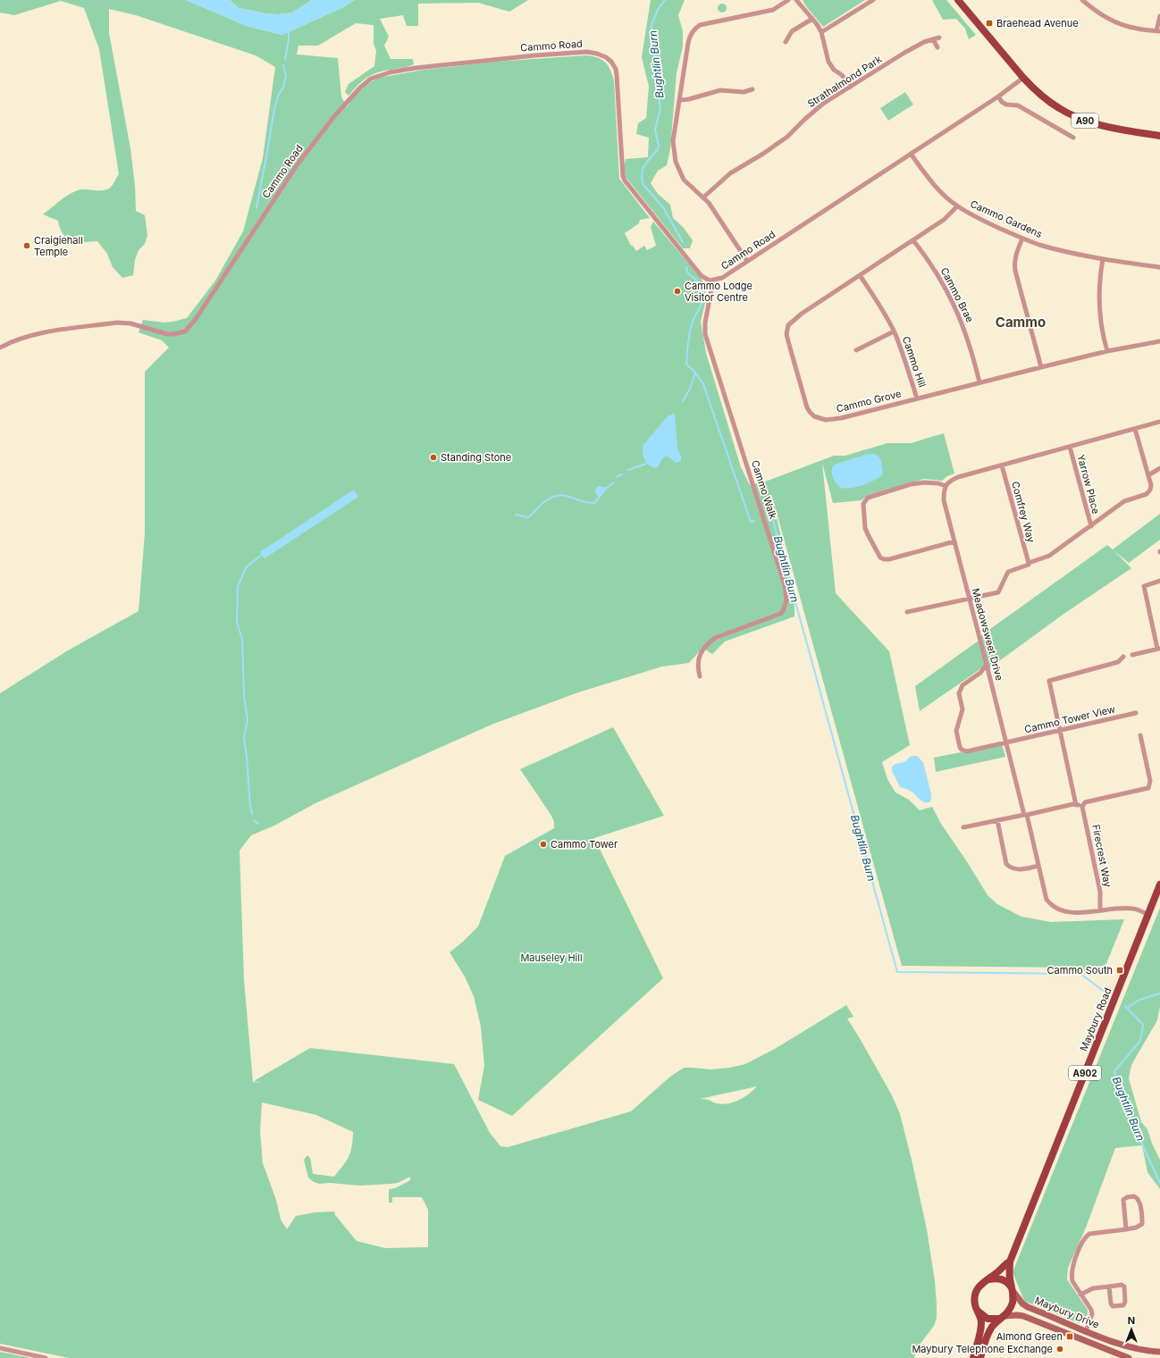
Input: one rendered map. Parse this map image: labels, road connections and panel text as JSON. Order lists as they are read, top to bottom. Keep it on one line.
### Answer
{"streets":{"main road":["A90","Maybury Road","A902"],"street":["Cammo Road","Strathalmond Park","Cammo Gardens","Cammo Brae","Cammo Hill","Cammo Grove","Yarrow Place","Cammo Walk","Comfrey Way","Meadowsweet Drive","Cammo Tower View","Firecrest Way","Maybury Drive"]},"crossings":[["Cammo Road","A90"],["Cammo Road","Cammo Gardens"],["Cammo Road","Cammo Walk"],["Cammo Gardens","Cammo Grove"],["Cammo Brae","Cammo Grove"],["Cammo Hill","Cammo Grove"],["Meadowsweet Drive","Cammo Tower View"],["Meadowsweet Drive","Firecrest Way"],["Meadowsweet Drive","Maybury Road"],["Maybury Road","Maybury Drive"]],"districts":["Cammo"],"water":["Bughtlin Burn"],"parks":["Mauseley Hill"],"places":{"transit":["Braehead Avenue","Cammo South","Almond Green"],"other":["Craigiehall Temple","Cammo Lodge Visitor Centre","Standing Stone","Cammo Tower","Maybury Telephone Exchange"]},"north":"top"}
